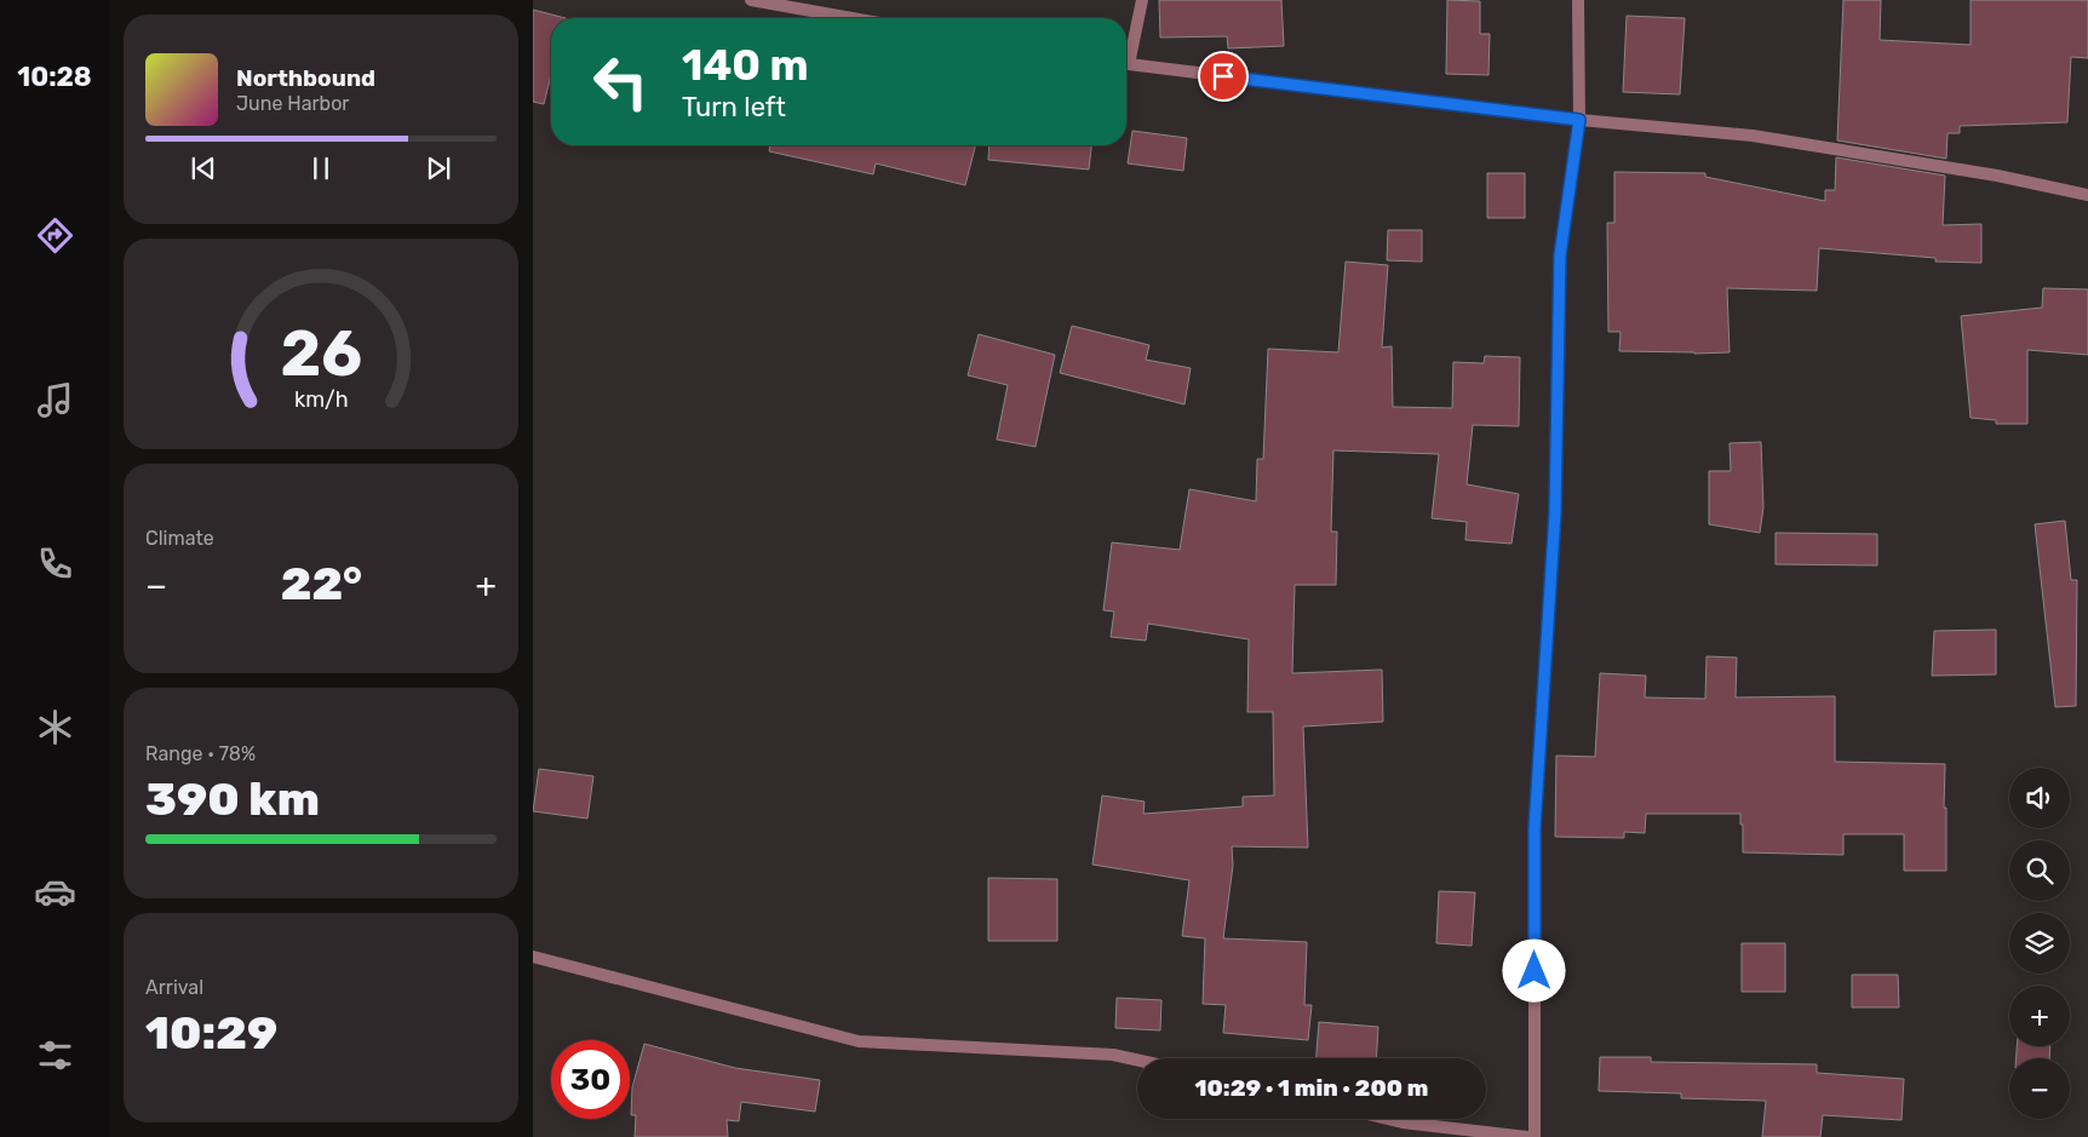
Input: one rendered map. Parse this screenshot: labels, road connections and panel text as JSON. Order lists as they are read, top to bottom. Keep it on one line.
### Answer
{"page":{"tabs":"10:28","turn":["140 m","Turn left"],"song":["Northbound","June Harbor"],"tile":["Climate",["Range · 78%","390 km"],["Arrival","10:29"]],"heat":["−","22°","+"],"map_buttons":["+","−"],"limit":"30","trip":"10:29 · 1 min · 200 m","gauge":["26","km/h"]}}
